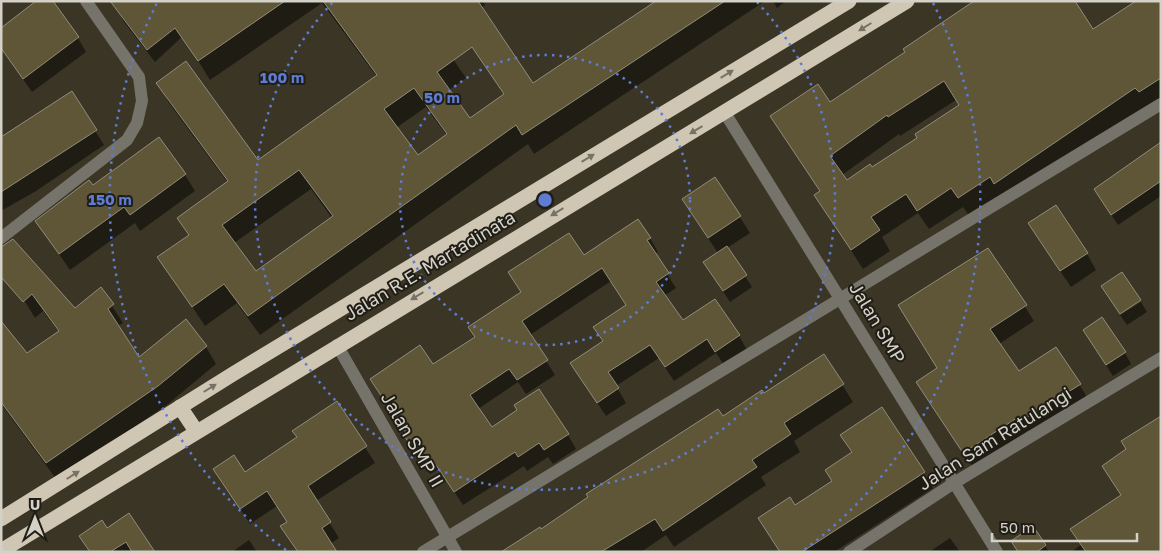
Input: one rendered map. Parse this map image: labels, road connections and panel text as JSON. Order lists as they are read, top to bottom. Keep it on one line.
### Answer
{"streets":{"highway":["Jalan R.E. Martadinata"],"street":["Jalan SMP","Jalan Sam Ratulangi","Jalan SMP II"]},"crossings":[["Jalan R.E. Martadinata","Jalan SMP"],["Jalan R.E. Martadinata","Jalan SMP II"],["Jalan SMP","Jalan Sam Ratulangi"]],"scale_bar":"50 m","north":"top","rings":["100 m","50 m","150 m"]}
